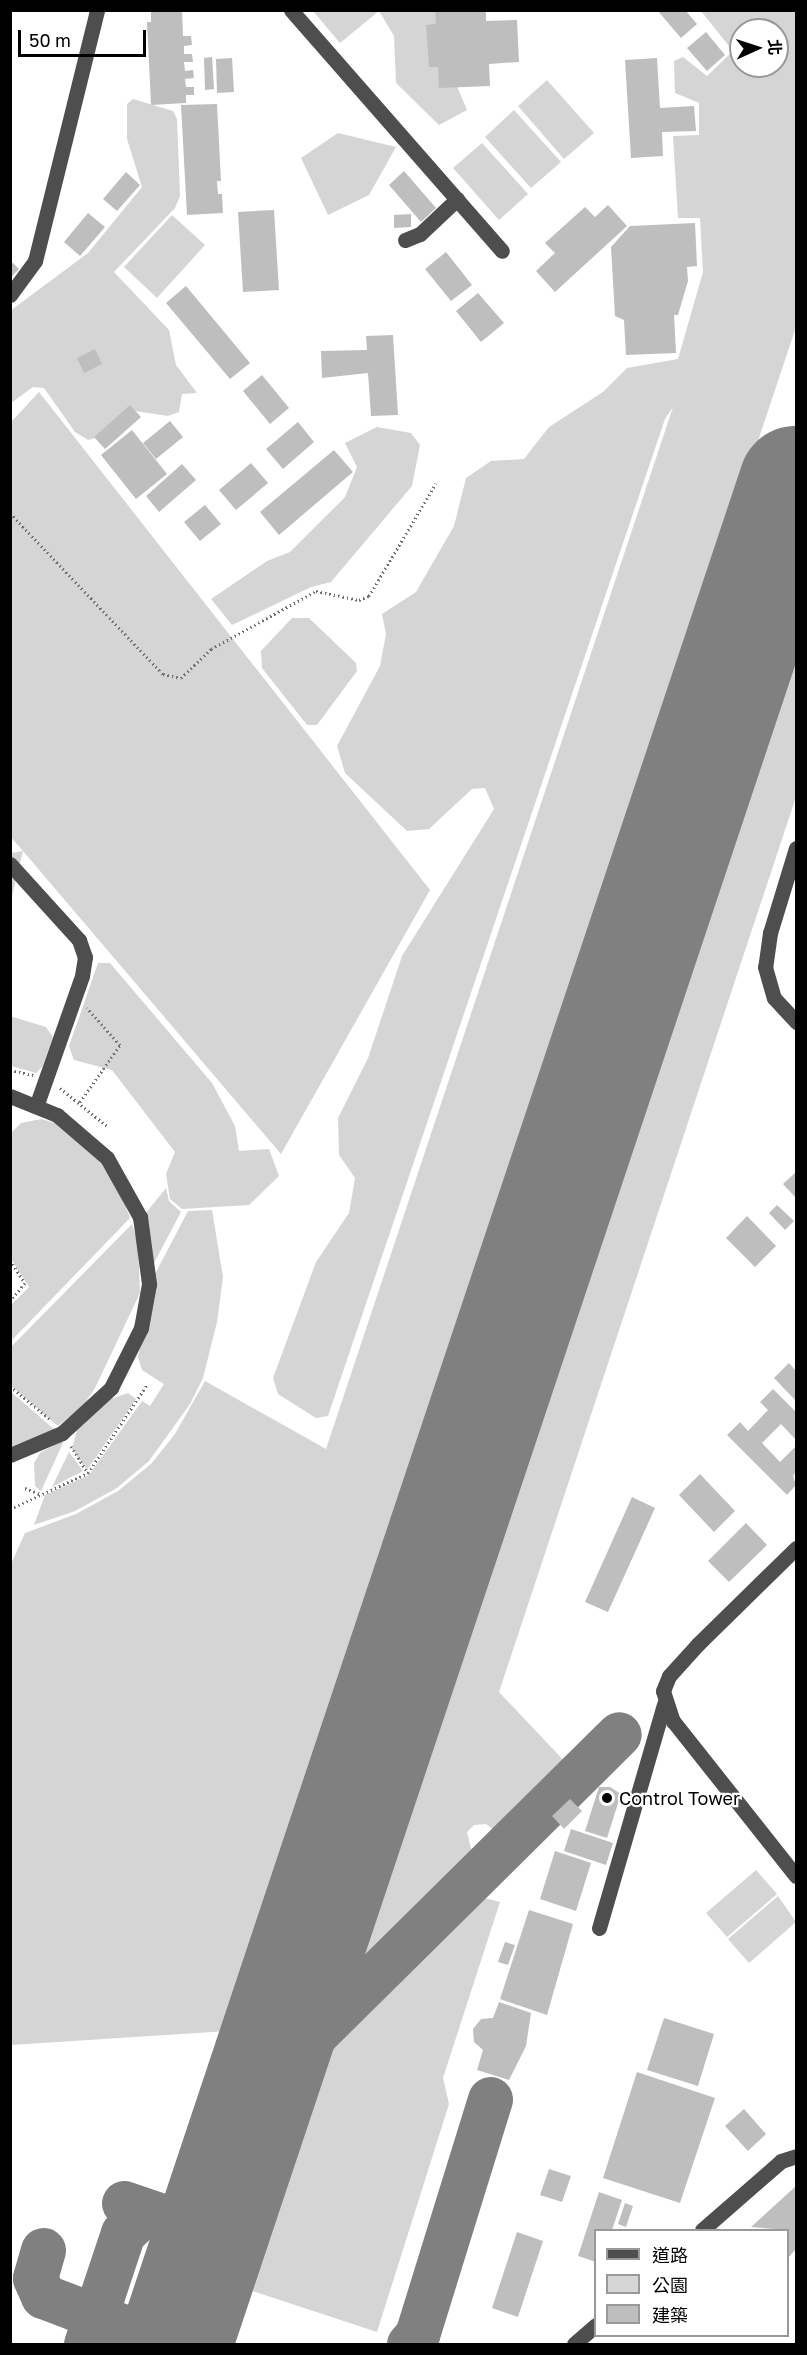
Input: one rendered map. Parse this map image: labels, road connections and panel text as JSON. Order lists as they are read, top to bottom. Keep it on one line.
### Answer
{"places":["Control Tower"],"legend":["道路","公園","建築"],"scale_bar":"50 m","north":"right"}
